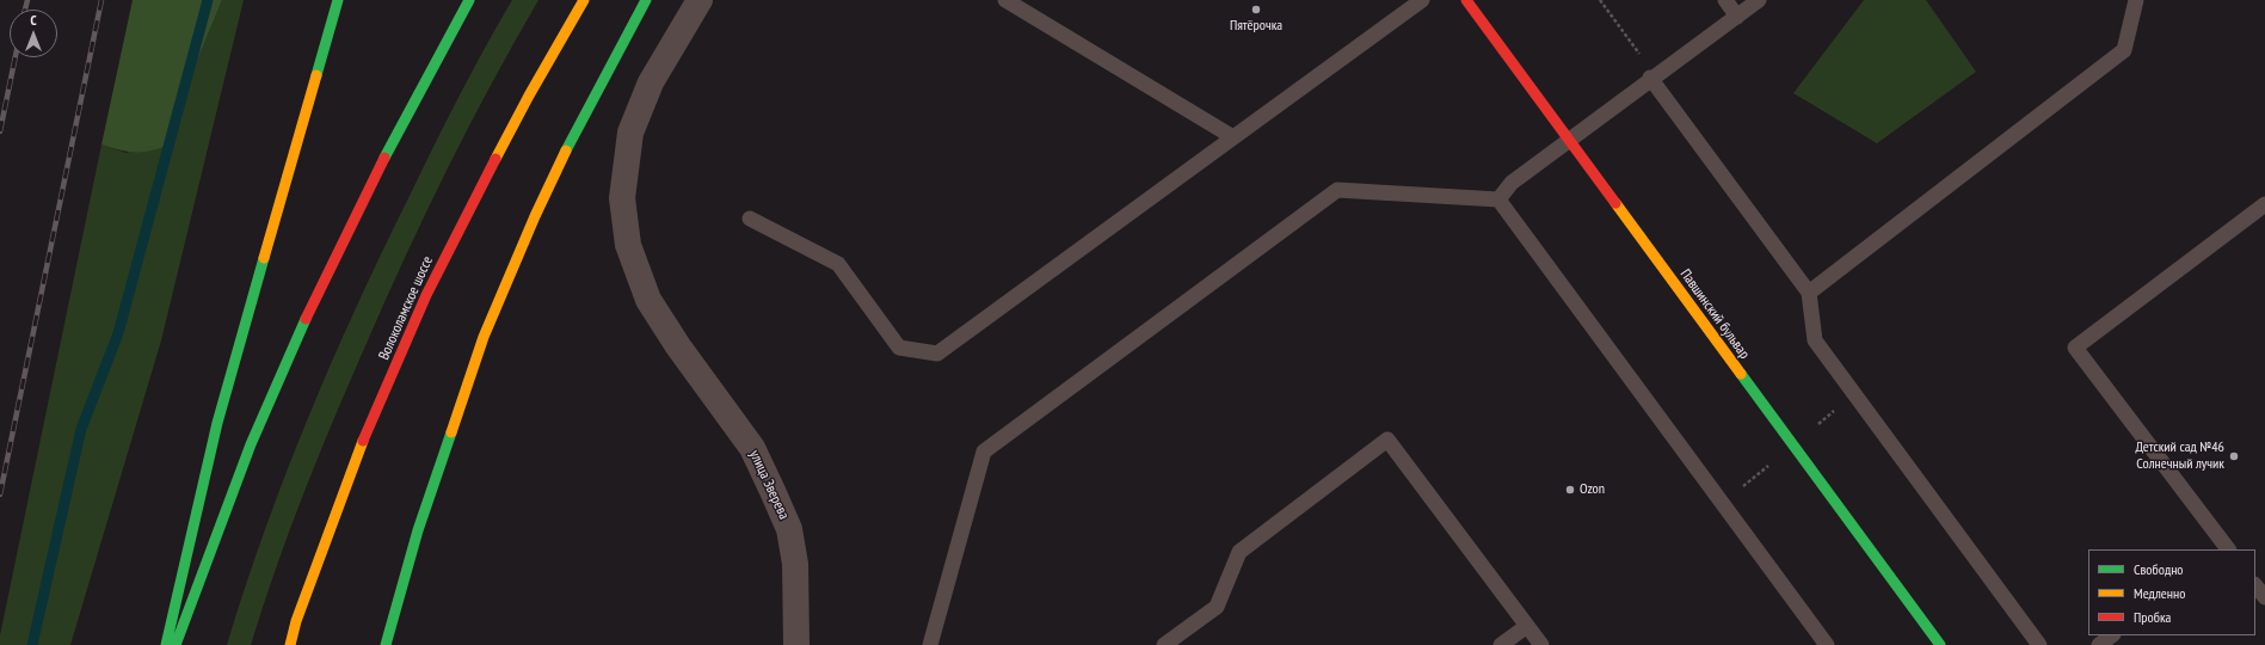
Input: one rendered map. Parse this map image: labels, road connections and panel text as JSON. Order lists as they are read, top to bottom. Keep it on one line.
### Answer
{"streets":{"main road":["Волоколамское шоссе","Павшинский бульвар"],"street":["улица Зверева"]},"places":["Пятёрочка","Детский сад №46 Солнечный лучик","Ozon"],"legend":["Свободно","Медленно","Пробка"],"north":"top"}
